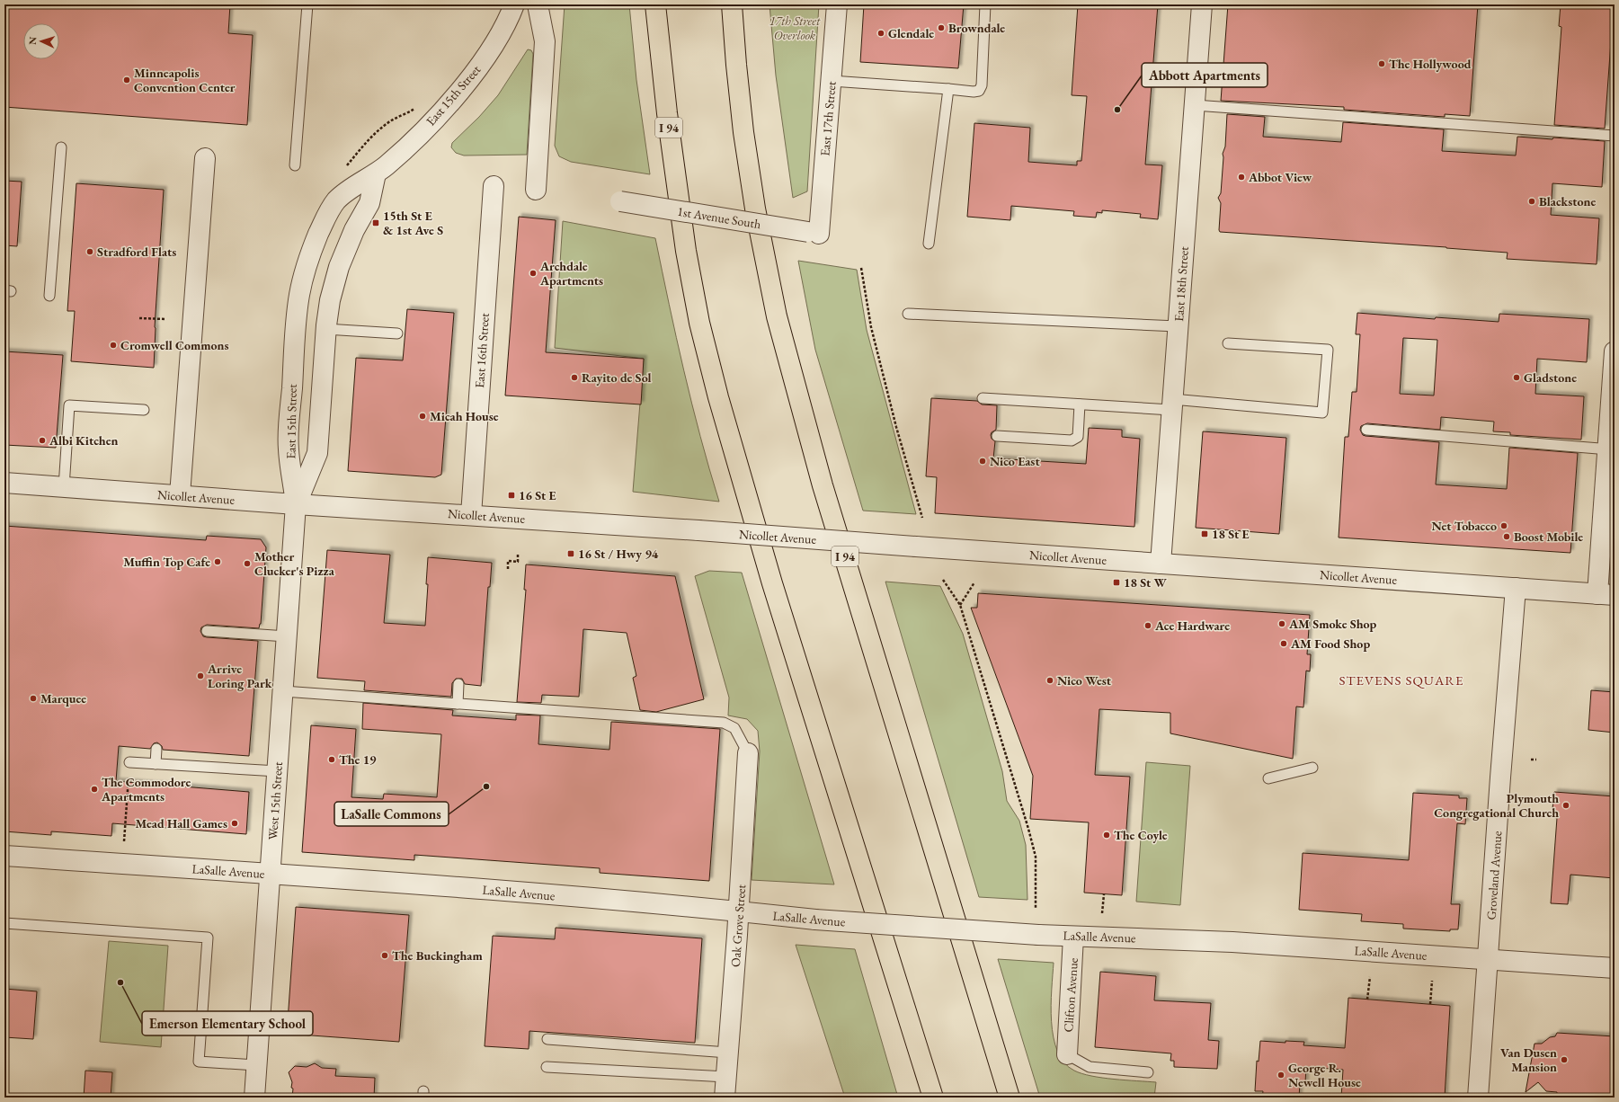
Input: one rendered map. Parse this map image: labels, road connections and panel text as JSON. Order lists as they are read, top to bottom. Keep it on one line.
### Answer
{"streets":{"highway":["I 94"],"street":["East 15th Street","East 17th Street","1st Avenue South","East 18th Street","East 16th Street","Nicollet Avenue","West 15th Street","LaSalle Avenue","Groveland Avenue","Oak Grove Street","Clifton Avenue"]},"crossings":[["East 15th Street","Nicollet Avenue"],["East 15th Street","West 15th Street"],["East 17th Street","1st Avenue South"],["East 18th Street","Nicollet Avenue"],["East 16th Street","Nicollet Avenue"],["Nicollet Avenue","West 15th Street"],["Nicollet Avenue","Groveland Avenue"],["West 15th Street","LaSalle Avenue"],["LaSalle Avenue","Groveland Avenue"],["LaSalle Avenue","Oak Grove Street"],["LaSalle Avenue","Clifton Avenue"]],"districts":["STEVENS SQUARE"],"parks":["17th Street Overlook"],"places":{"other":["Browndale","Glendale","The Hollywood","Minneapolis Convention Center","Abbott Apartments","Abbot View","Blackstone","Stradford Flats","Archdale Apartments","Cromwell Commons","Rayito de Sol","Gladstone","Micah House","Albi Kitchen","Nico East","Net Tobacco","Boost Mobile","Muffin Top Cafe","Mother Clucker's Pizza","AM Smoke Shop","Ace Hardware","AM Food Shop","Arrive Loring Park","Nico West","Marquee","The 19","LaSalle Commons","The Commodore Apartments","Plymouth Congregational Church","Mead Hall Games","The Coyle","The Buckingham","Emerson Elementary School","Van Dusen Mansion","George R. Newell House"],"transit":["15th St E & 1st Ave S","16 St E","18 St E","16 St / Hwy 94","18 St W"]},"north":"left"}
